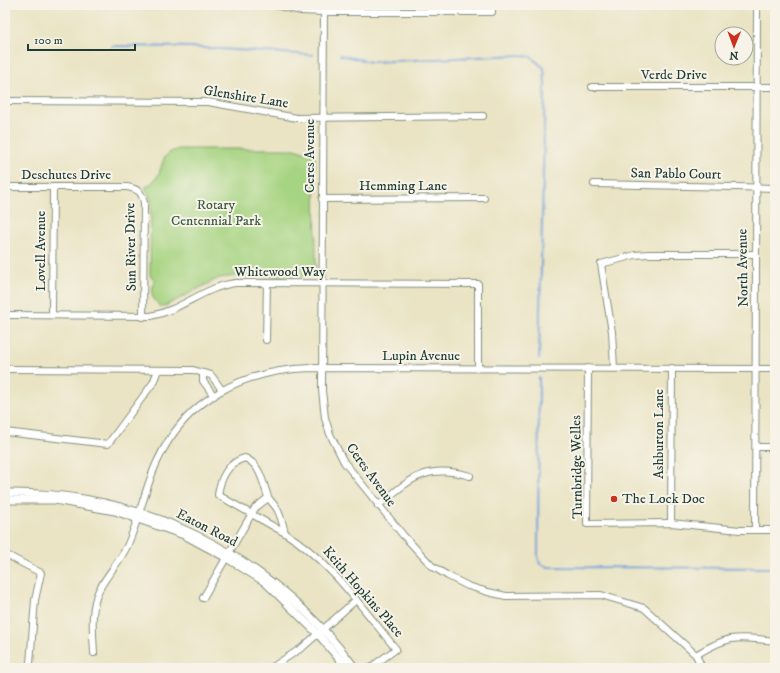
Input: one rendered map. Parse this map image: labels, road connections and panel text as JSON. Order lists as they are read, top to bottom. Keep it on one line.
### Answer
{"streets":{"street":["Verde Drive","Glenshire Lane","Ceres Avenue","San Pablo Court","Deschutes Drive","Hemming Lane","Sun River Drive","Lovell Avenue","North Avenue","Whitewood Way","Lupin Avenue","Ashburton Lane","Turnbridge Welles","Eaton Road","Keith Hopkins Place"]},"crossings":[["Verde Drive","North Avenue"],["Glenshire Lane","Ceres Avenue"],["Ceres Avenue","Hemming Lane"],["Ceres Avenue","Whitewood Way"],["Ceres Avenue","Lupin Avenue"],["San Pablo Court","North Avenue"],["Deschutes Drive","Sun River Drive"],["Deschutes Drive","Lovell Avenue"],["Sun River Drive","Whitewood Way"],["Lovell Avenue","Whitewood Way"],["North Avenue","Lupin Avenue"],["North Avenue","Turnbridge Welles"],["Whitewood Way","Lupin Avenue"],["Lupin Avenue","Ashburton Lane"],["Lupin Avenue","Turnbridge Welles"],["Lupin Avenue","Eaton Road"],["Ashburton Lane","Turnbridge Welles"]],"parks":["Rotary Centennial Park"],"places":["The Lock Doc"],"scale_bar":"100 m","north":"bottom"}
